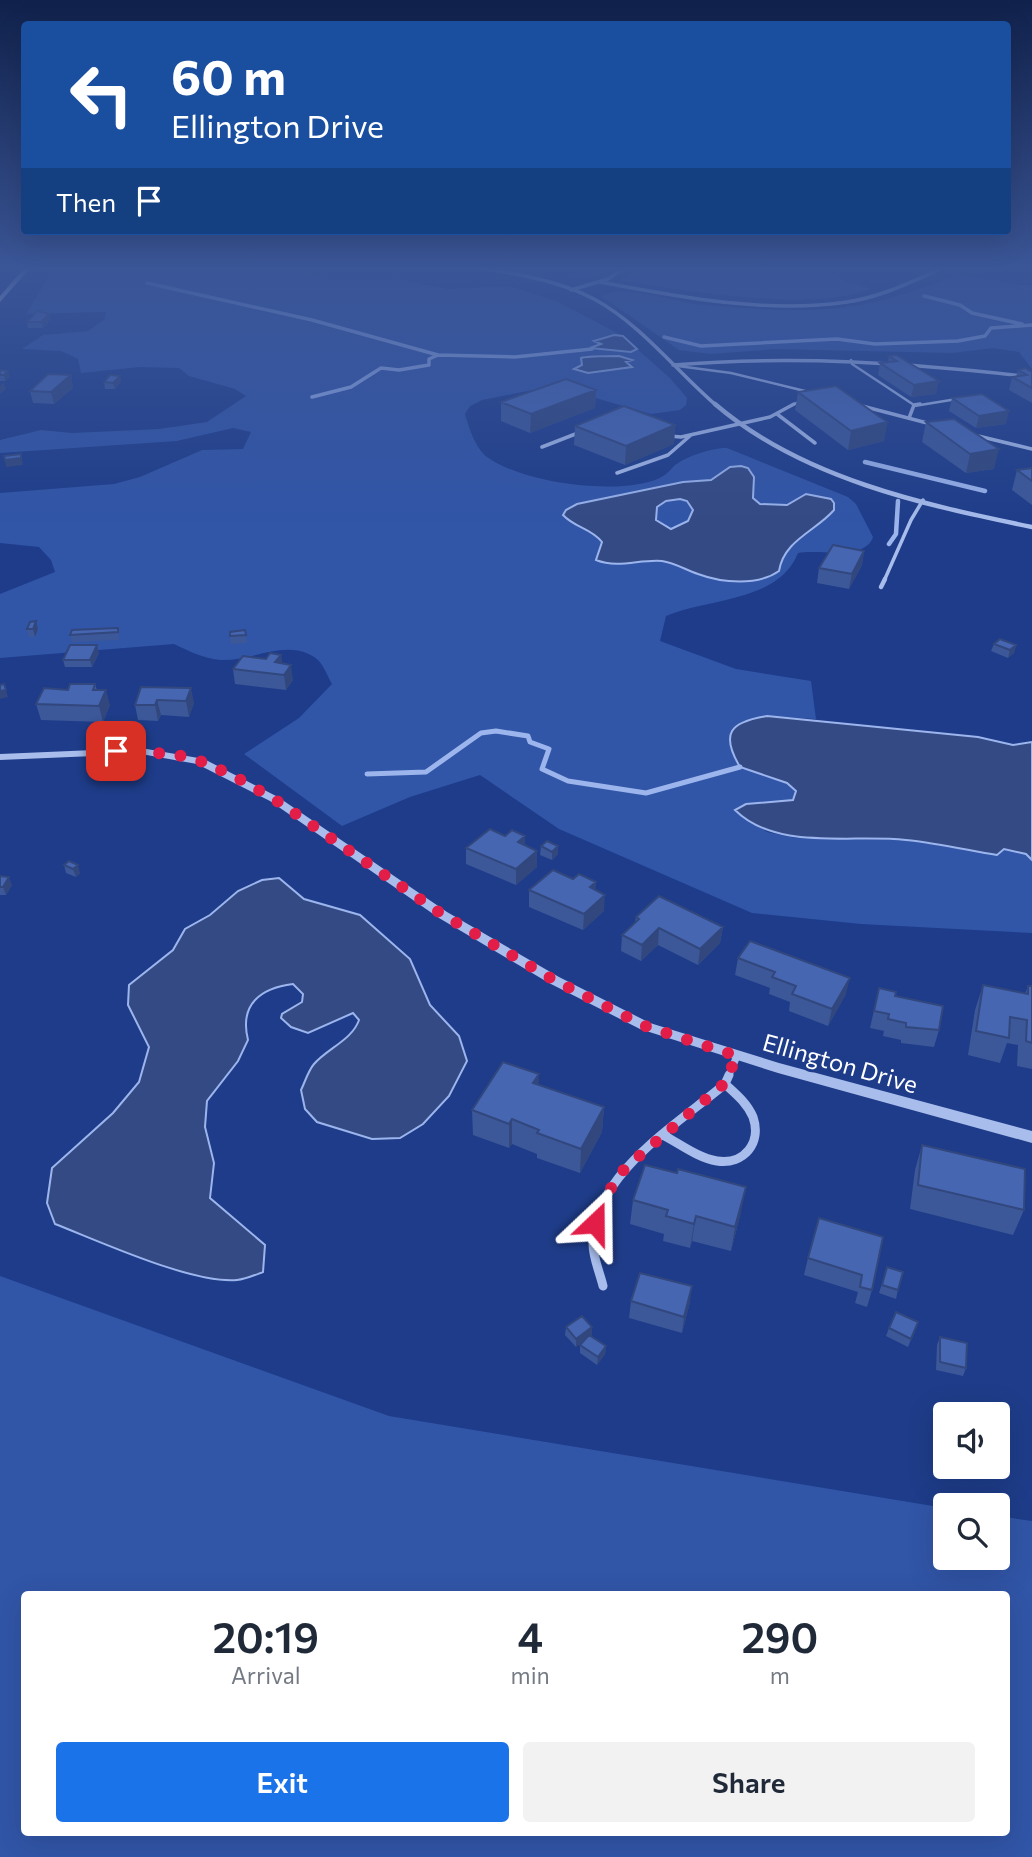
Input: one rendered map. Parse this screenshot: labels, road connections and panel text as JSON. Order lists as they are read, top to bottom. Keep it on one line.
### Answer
{"streets":{"street":["Ellington Drive"]},"page":{"turn":["60 m","Ellington Drive"],"then":"Then","eta":["20:19","Arrival","4","min","290","m"],"buttons":["Exit","Share"]}}
